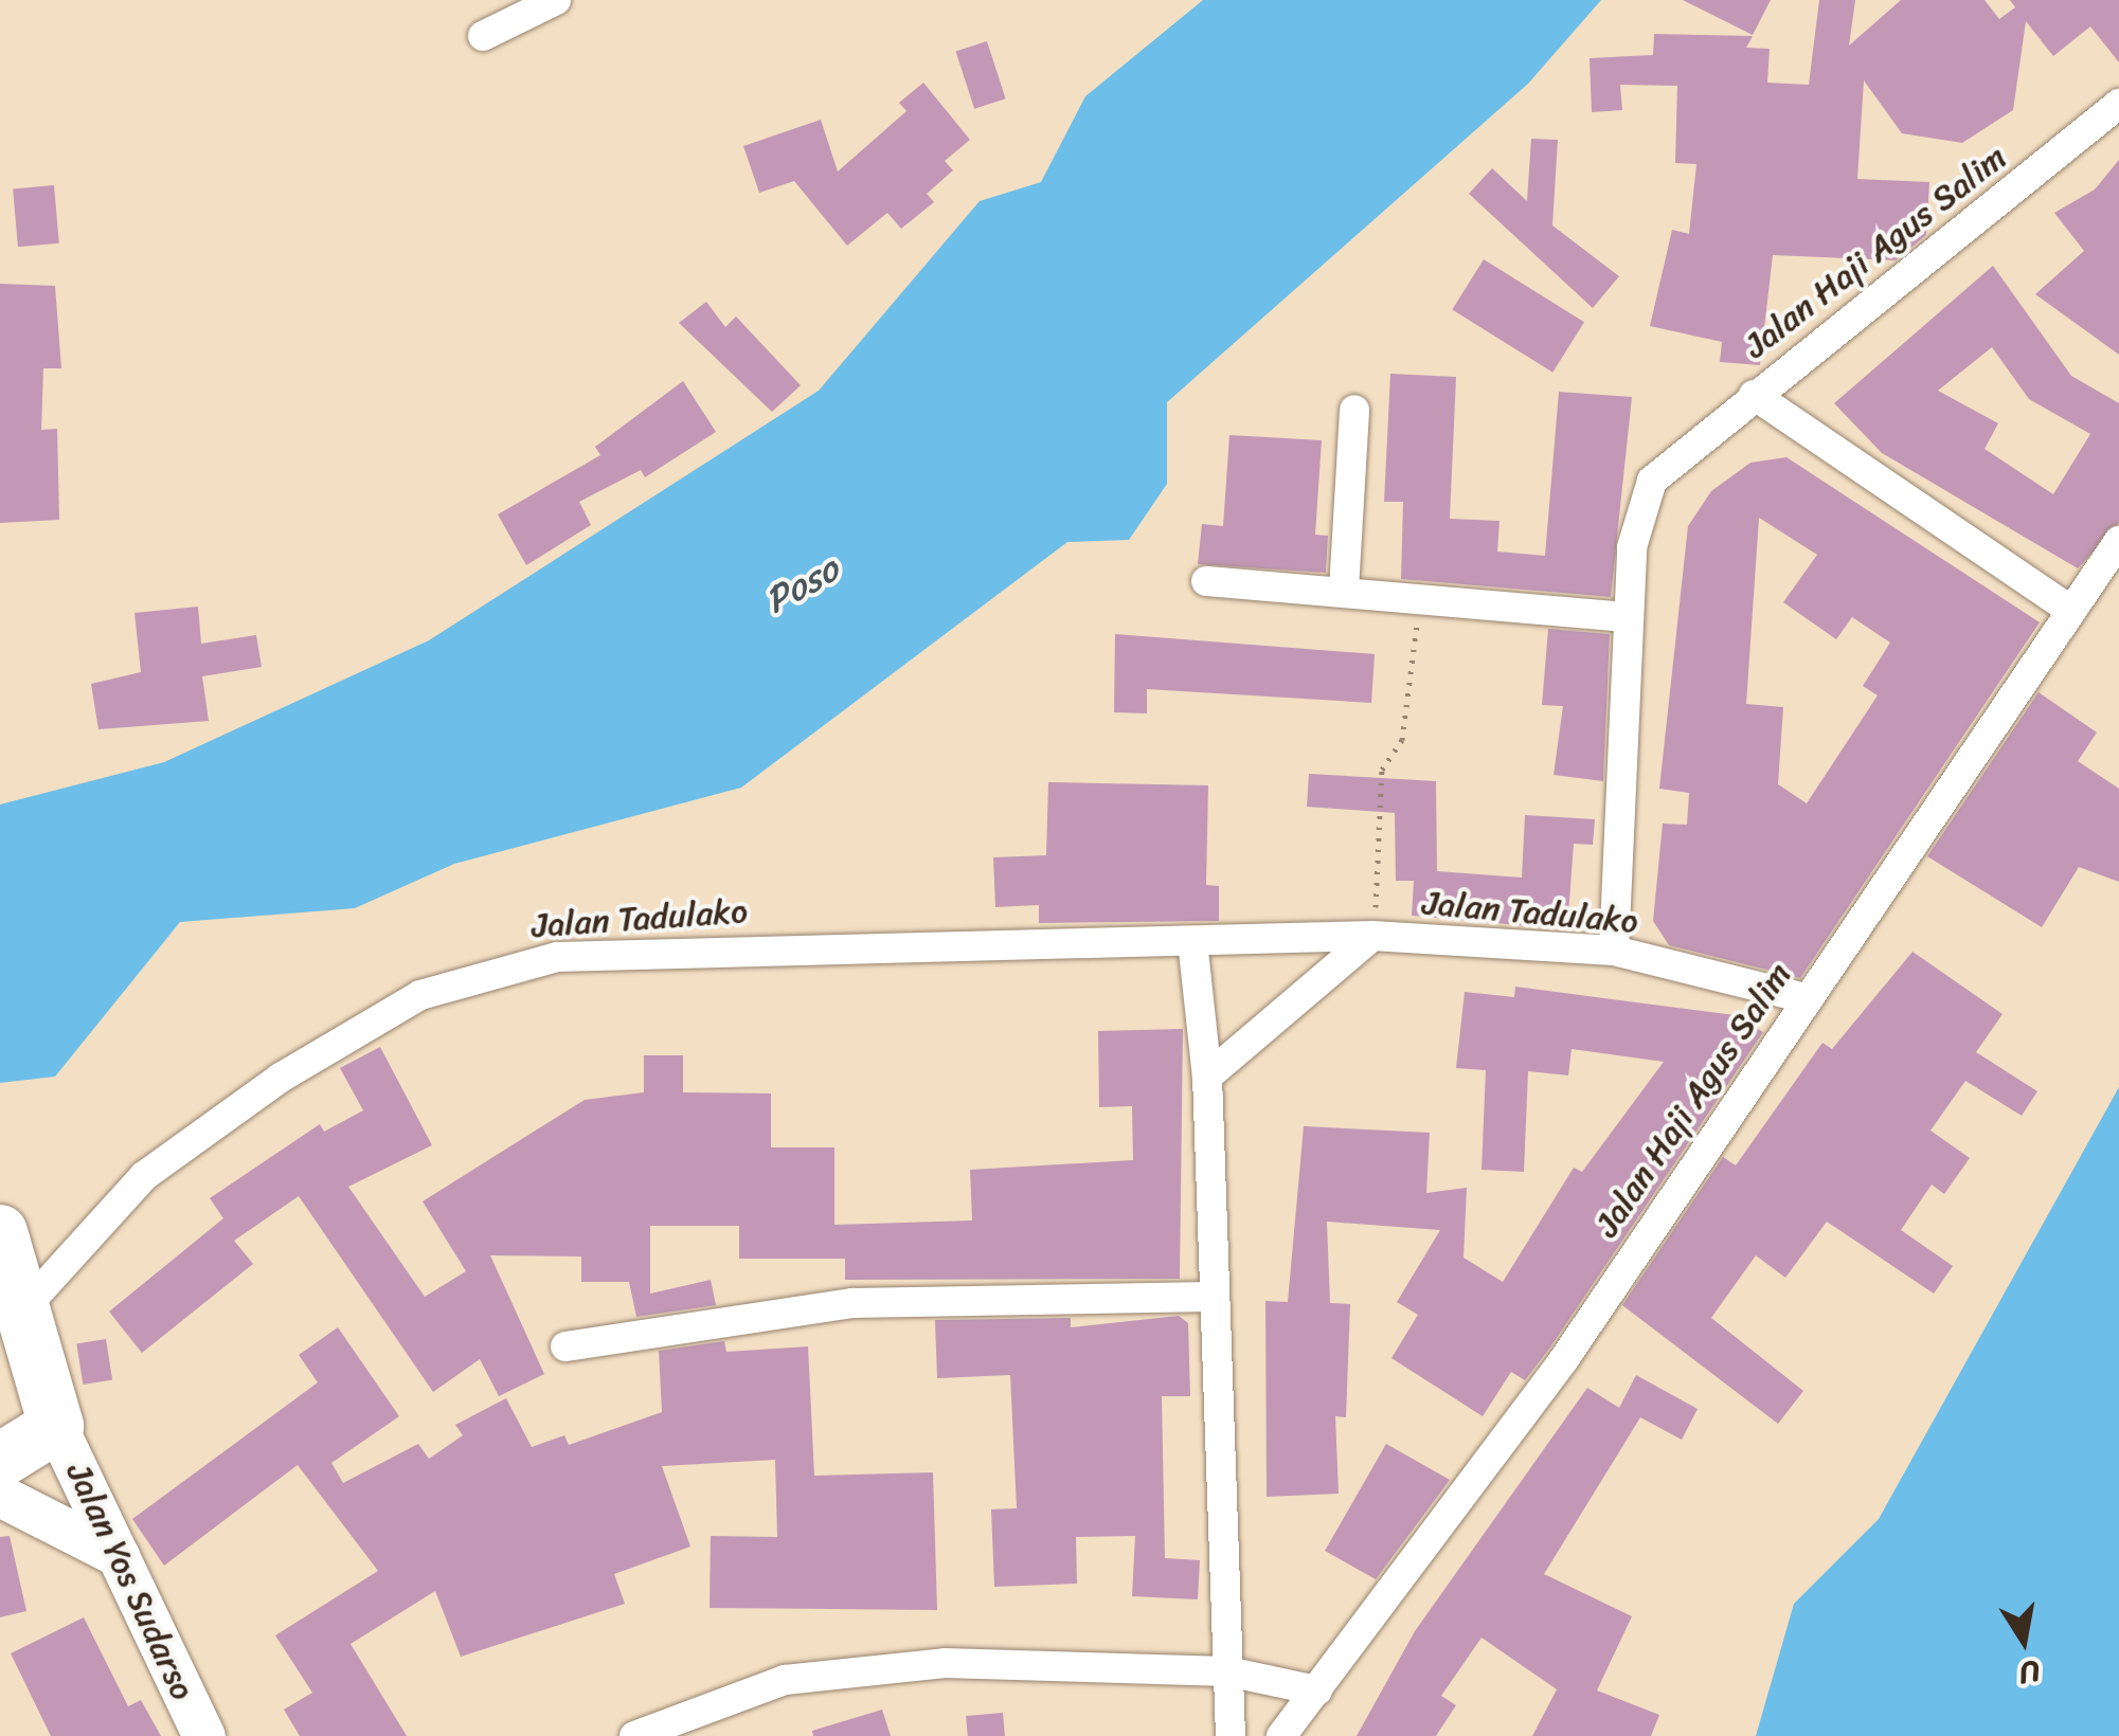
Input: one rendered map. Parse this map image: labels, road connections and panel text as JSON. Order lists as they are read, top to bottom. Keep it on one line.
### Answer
{"streets":{"main road":["Jalan Yos Sudarso"],"street":["Jalan Haji Agus Salim","Jalan Tadulako"]},"crossings":[["Jalan Haji Agus Salim","Jalan Tadulako"]],"water":["Poso"],"north":"bottom"}
